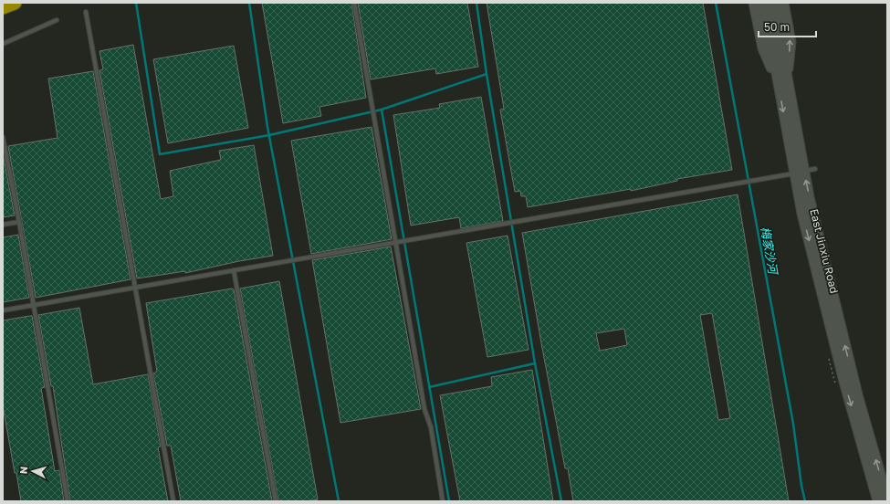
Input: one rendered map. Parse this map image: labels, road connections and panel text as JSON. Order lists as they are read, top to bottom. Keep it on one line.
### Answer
{"streets":{"main road":["East Jinxiu Road"]},"water":["梅家沙河"],"scale_bar":"50 m","north":"left"}
